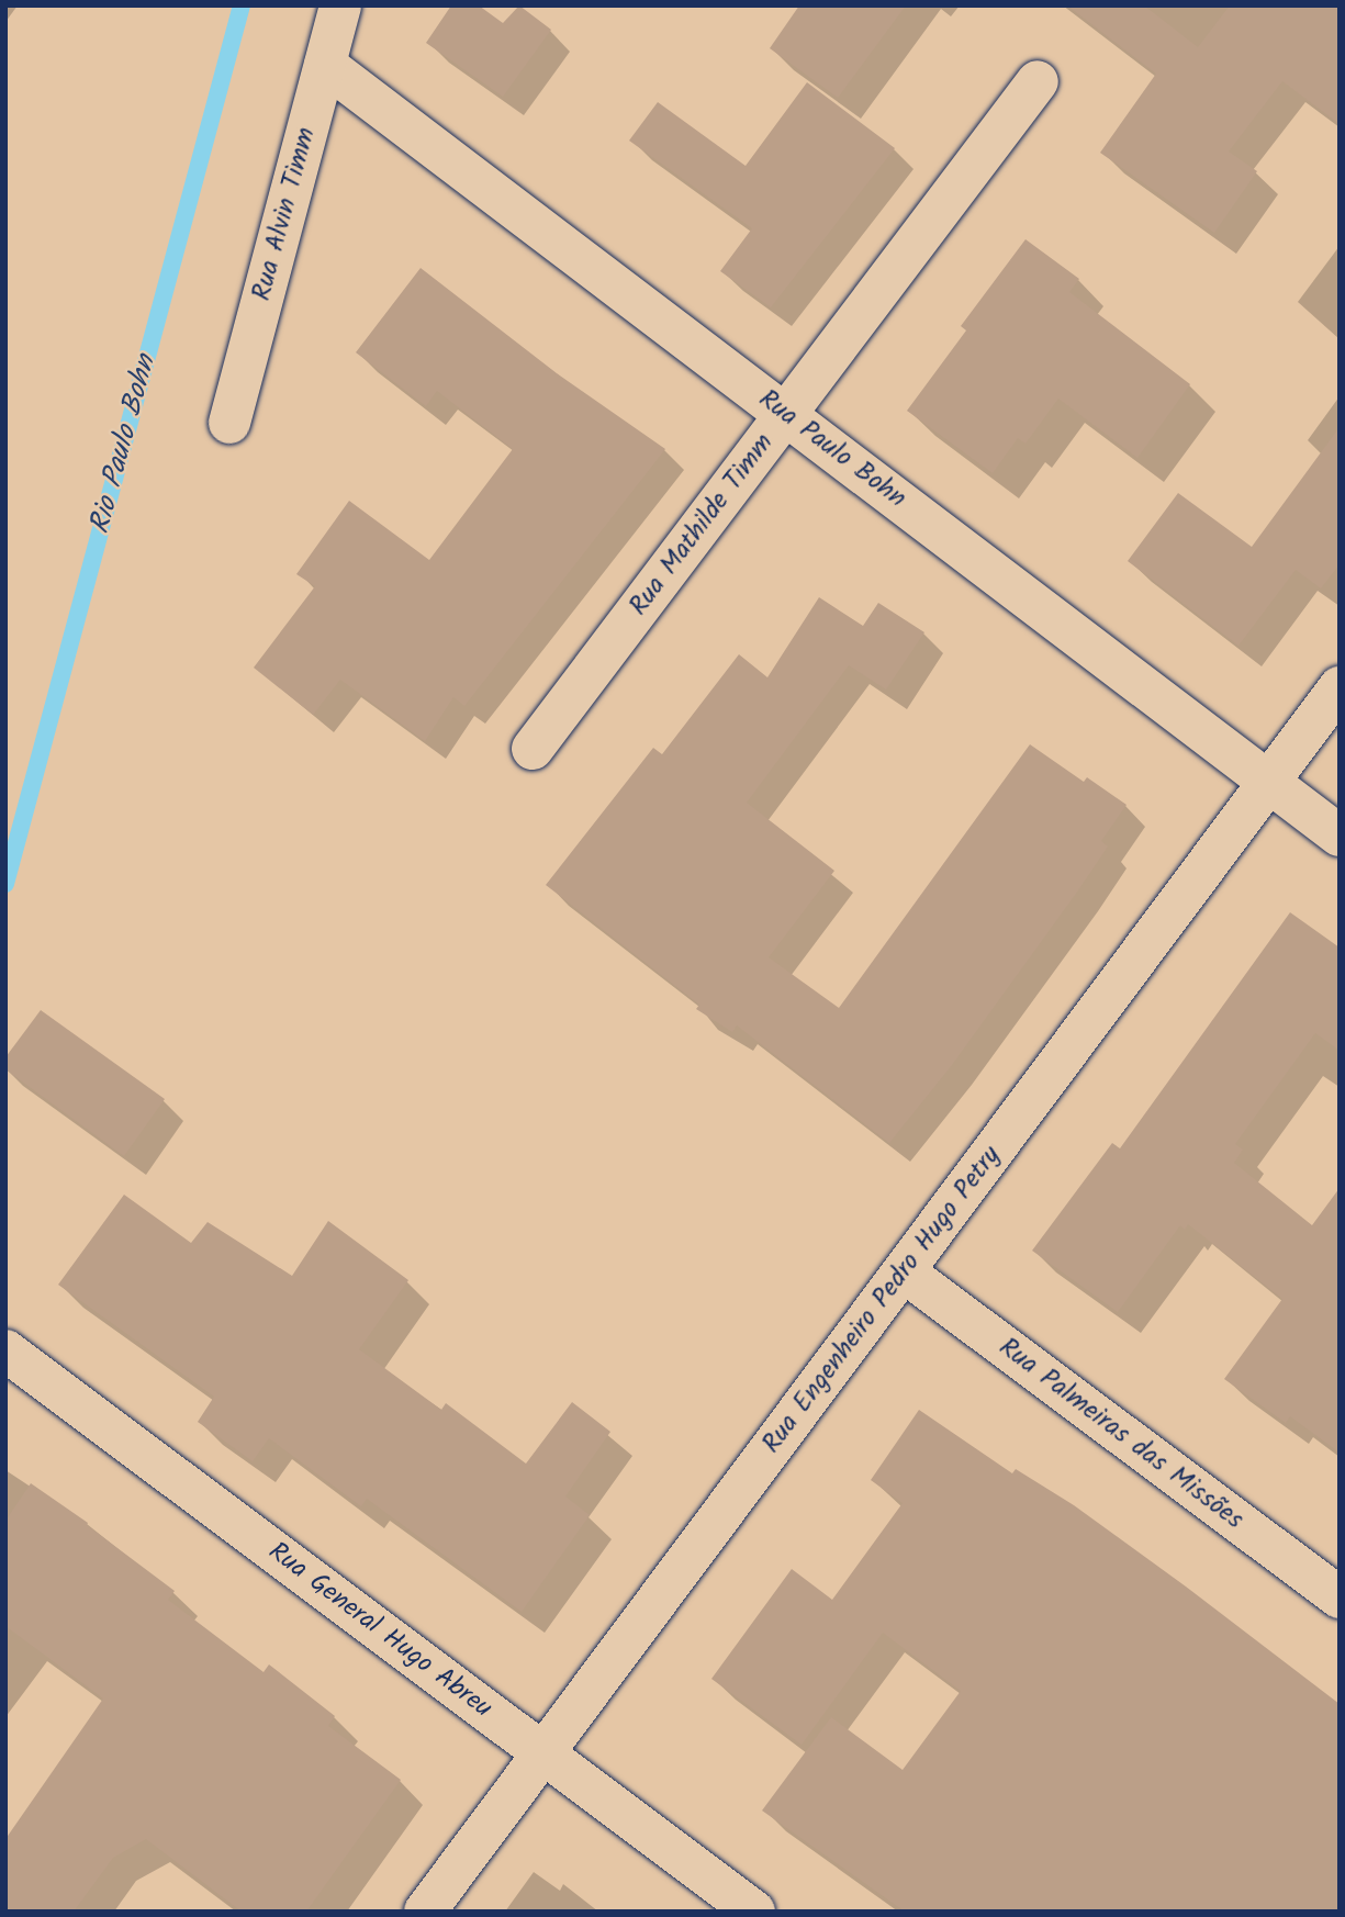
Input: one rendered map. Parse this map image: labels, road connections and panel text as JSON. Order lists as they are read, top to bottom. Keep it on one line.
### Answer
{"streets":{"street":["Rua Alvin Timm","Rua Paulo Bohn","Rua Mathilde Timm","Rua Engenheiro Pedro Hugo Petry","Rua Palmeiras das Missões","Rua General Hugo Abreu"]},"crossings":[["Rua Alvin Timm","Rua Paulo Bohn"],["Rua Paulo Bohn","Rua Mathilde Timm"],["Rua Paulo Bohn","Rua Engenheiro Pedro Hugo Petry"],["Rua Engenheiro Pedro Hugo Petry","Rua Palmeiras das Missões"],["Rua Engenheiro Pedro Hugo Petry","Rua General Hugo Abreu"]],"water":["Rio Paulo Bohn"]}
